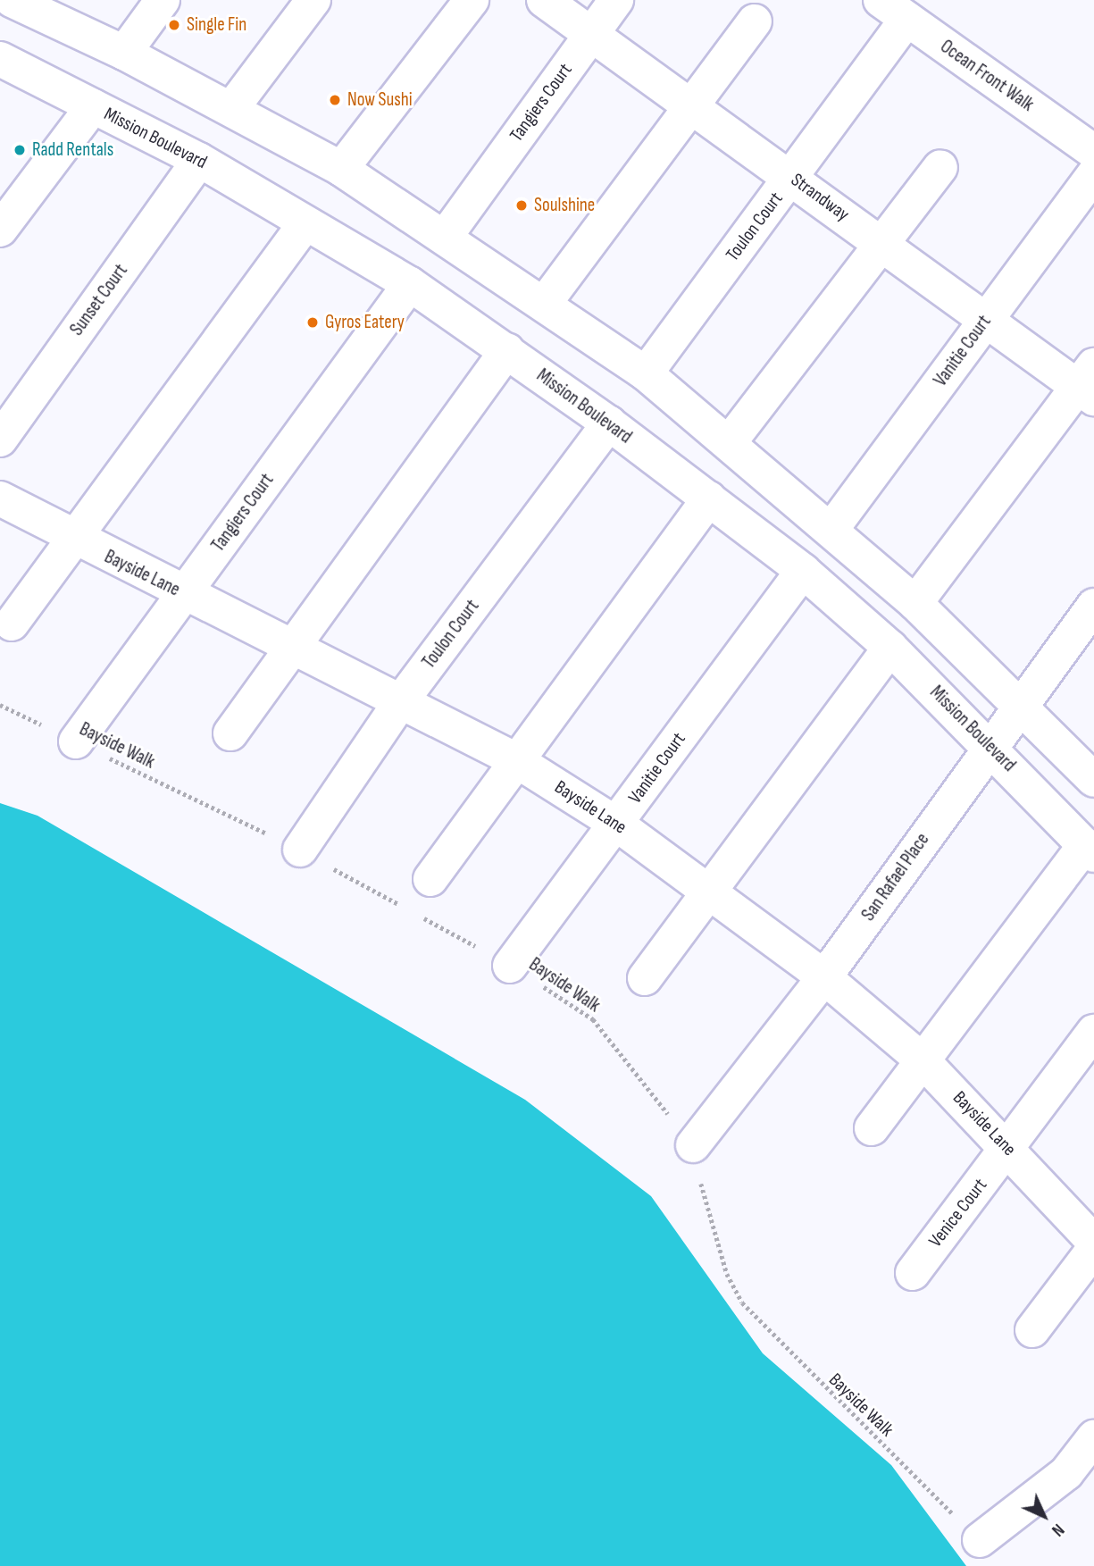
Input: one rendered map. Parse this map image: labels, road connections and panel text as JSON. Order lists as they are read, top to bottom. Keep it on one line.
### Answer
{"streets":{"street":["Ocean Front Walk","Tangiers Court","Mission Boulevard","Strandway","Toulon Court","Sunset Court","Vanitie Court","Bayside Lane","San Rafael Place","Venice Court"],"path":["Bayside Walk"]},"crossings":[["Ocean Front Walk","Toulon Court"],["Tangiers Court","Mission Boulevard"],["Tangiers Court","Strandway"],["Tangiers Court","Bayside Lane"],["Tangiers Court","Bayside Walk"],["Mission Boulevard","Toulon Court"],["Mission Boulevard","Sunset Court"],["Mission Boulevard","Vanitie Court"],["Mission Boulevard","San Rafael Place"],["Strandway","Toulon Court"],["Strandway","Vanitie Court"],["Toulon Court","Bayside Lane"],["Toulon Court","Bayside Walk"],["Vanitie Court","Bayside Lane"],["Vanitie Court","Bayside Walk"],["Bayside Lane","San Rafael Place"],["Bayside Lane","Venice Court"],["Bayside Walk","San Rafael Place"]],"places":["Single Fin","Now Sushi","Radd Rentals","Soulshine","Gyros Eatery"],"north":"bottom right"}
